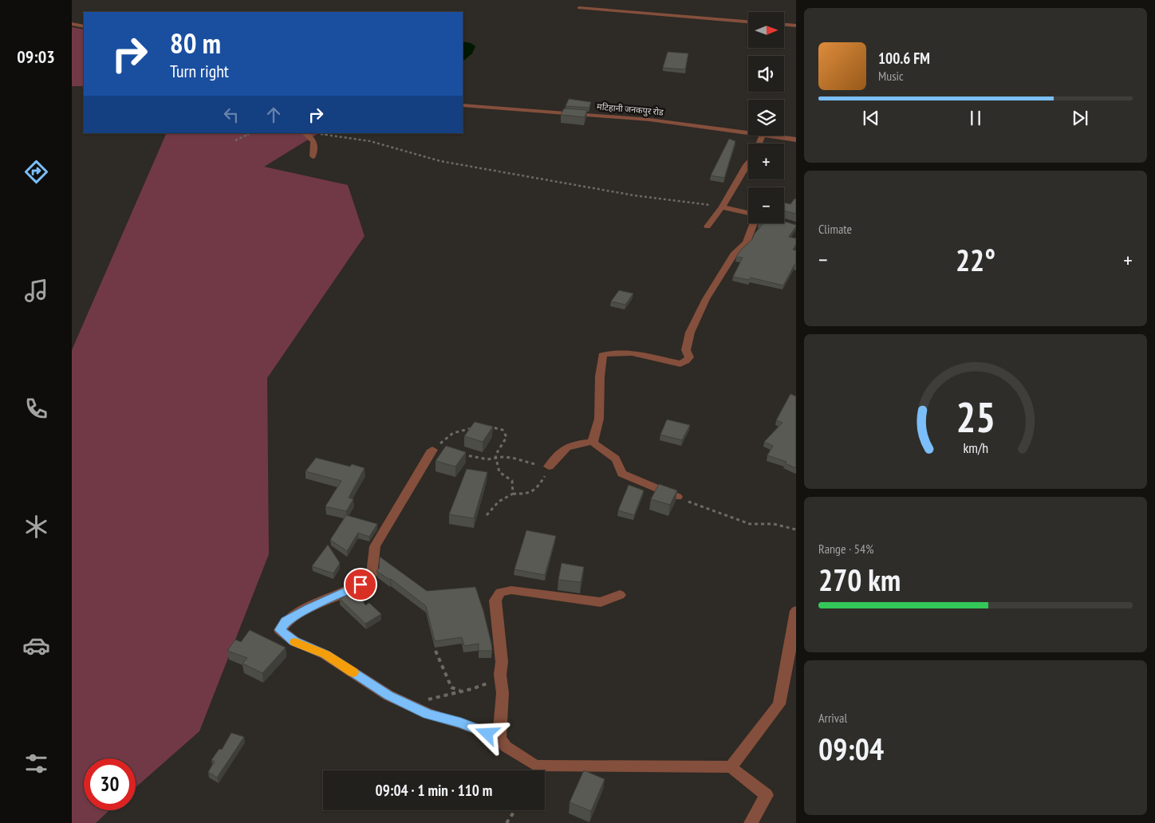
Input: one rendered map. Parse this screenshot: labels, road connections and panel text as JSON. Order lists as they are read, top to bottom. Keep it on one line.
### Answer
{"streets":{"street":["मटिहानी जनकपुर रोड"]},"north":"right","page":{"tabs":"09:03","map_buttons":["+","−"],"turn":["80 m","Turn right"],"song":["100.6 FM","Music"],"tile":["Climate",["Range · 54%","270 km"],["Arrival","09:04"]],"heat":["−","22°","+"],"limit":"30","trip":"09:04 · 1 min · 110 m","gauge":["25","km/h"]}}
